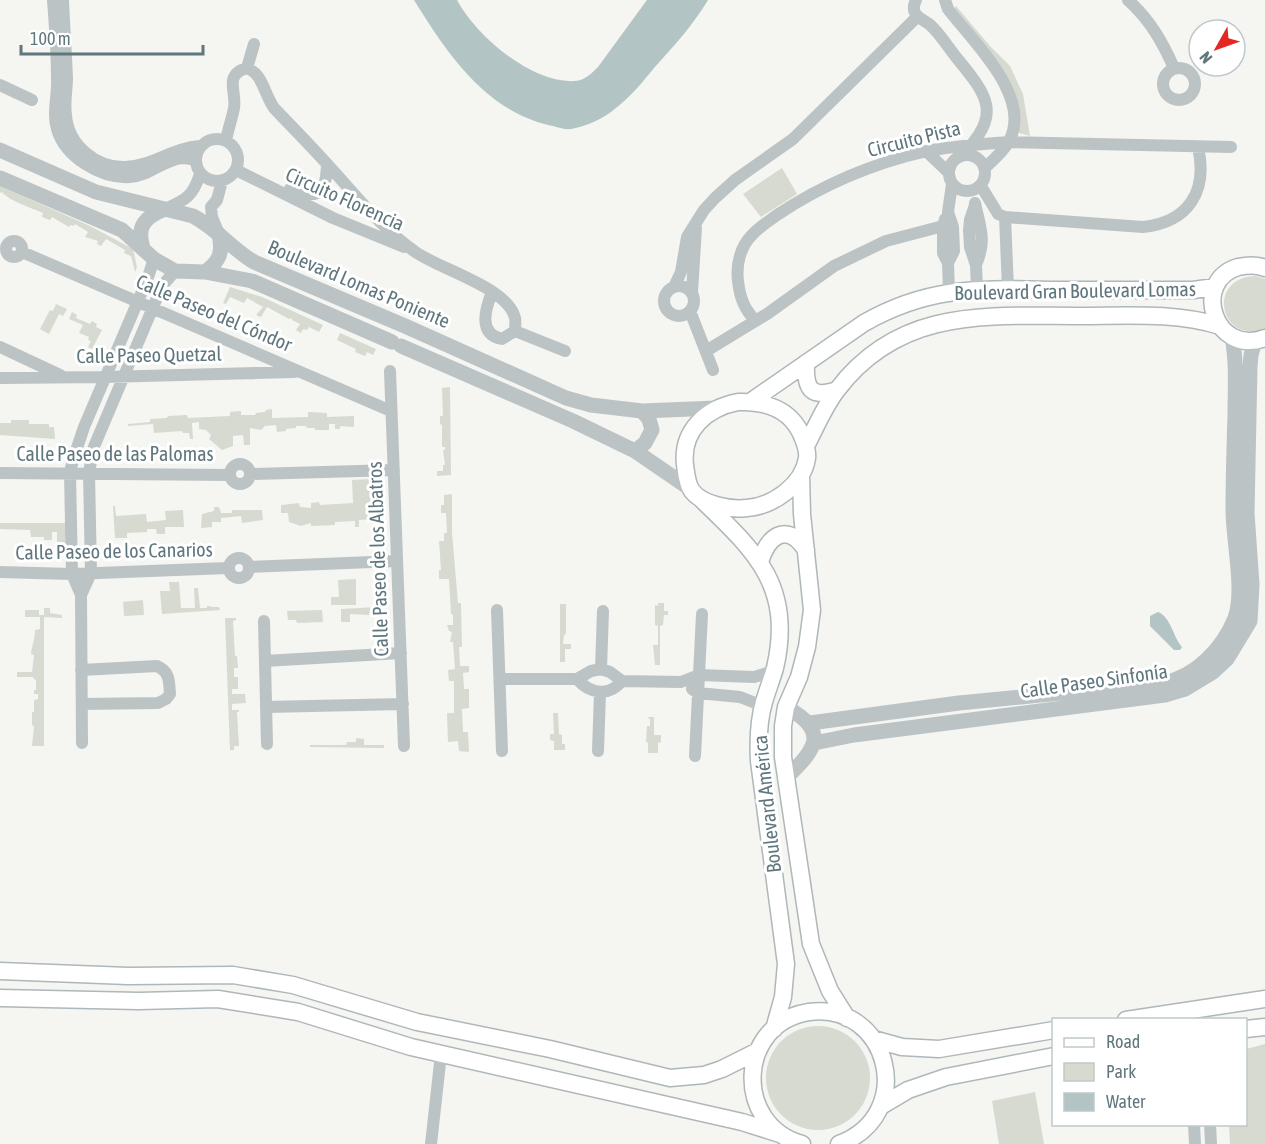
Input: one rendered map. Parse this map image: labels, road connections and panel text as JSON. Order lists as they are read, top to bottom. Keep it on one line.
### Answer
{"streets":{"main road":["Boulevard Gran Boulevard Lomas","Boulevard América"],"street":["Circuito Pista","Circuito Florencia","Boulevard Lomas Poniente","Calle Paseo del Cóndor","Calle Paseo Quetzal","Calle Paseo de las Palomas","Calle Paseo de los Canarios","Calle Paseo de los Albatros","Calle Paseo Sinfonía"]},"crossings":[["Boulevard Lomas Poniente","Boulevard Gran Boulevard Lomas"],["Boulevard Lomas Poniente","Boulevard América"],["Boulevard Gran Boulevard Lomas","Calle Paseo Sinfonía"],["Boulevard Gran Boulevard Lomas","Boulevard América"],["Calle Paseo del Cóndor","Calle Paseo Quetzal"],["Calle Paseo del Cóndor","Calle Paseo de los Albatros"],["Calle Paseo de las Palomas","Calle Paseo de los Albatros"],["Calle Paseo de los Canarios","Calle Paseo de los Albatros"]],"legend":["Road","Park","Water"],"scale_bar":"100 m","north":"bottom left"}
